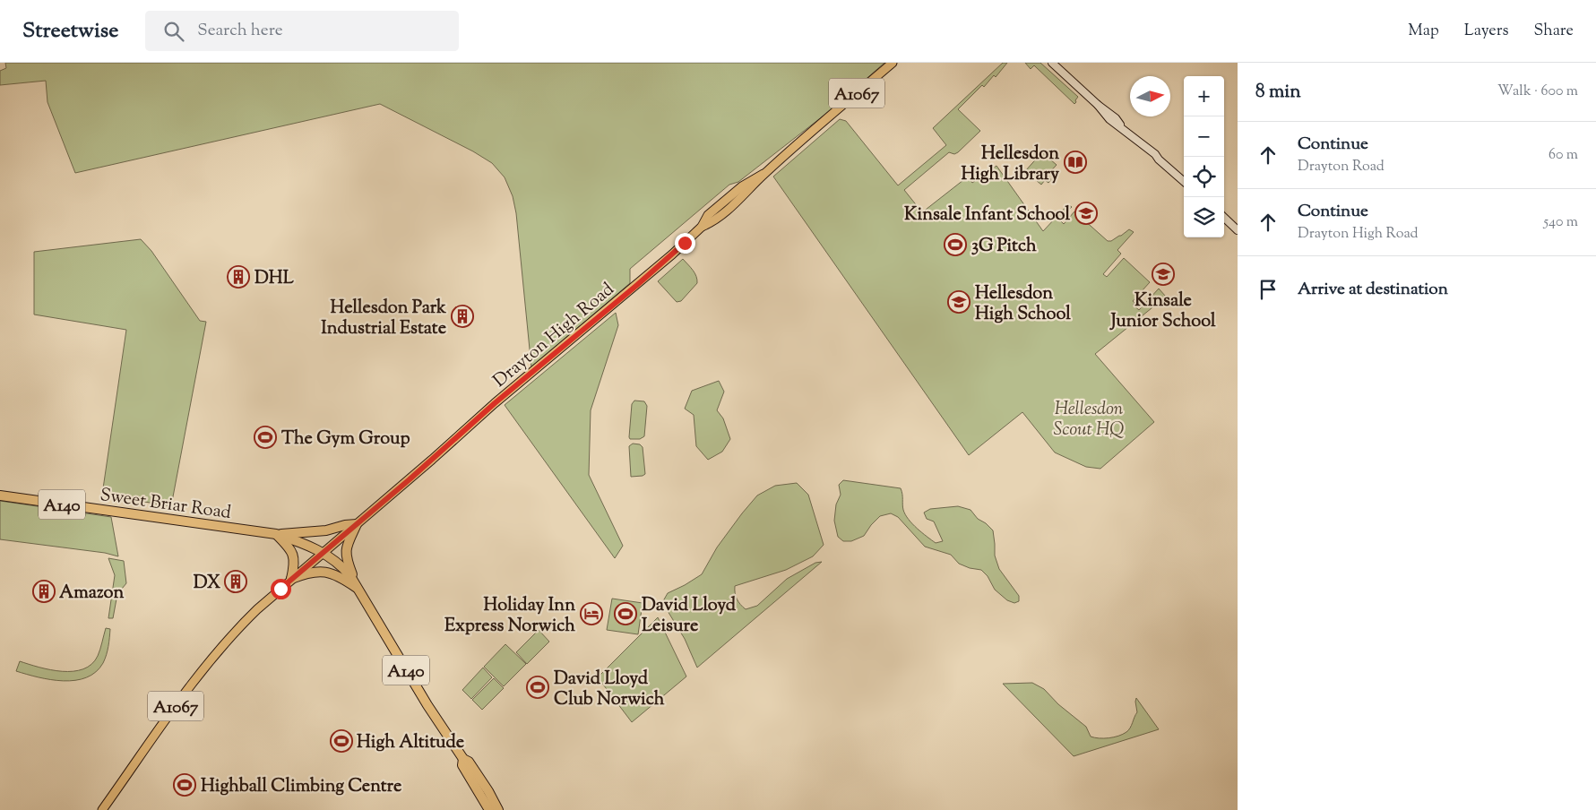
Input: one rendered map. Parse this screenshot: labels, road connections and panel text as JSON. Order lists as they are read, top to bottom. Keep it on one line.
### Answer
{"streets":{"highway":["A1067","Sweet Briar Road","A140"],"main road":["Drayton High Road"]},"crossings":[["A1067","Drayton High Road"],["A1067","Sweet Briar Road"],["A1067","A140"],["Drayton High Road","Sweet Briar Road"],["Drayton High Road","A140"],["Sweet Briar Road","A140"]],"parks":["Hellesdon Scout HQ"],"places":{"library":["Hellesdon High Library"],"school or university":["Kinsale Infant School","Kinsale Junior School","Hellesdon High School"],"sports":["3G Pitch","The Gym Group","David Lloyd Leisure","David Lloyd Club Norwich","High Altitude","Highball Climbing Centre"],"building":["DHL","Hellesdon Park Industrial Estate","DX","Amazon"],"hotel":["Holiday Inn Express Norwich"]},"north":"right","page":{"header":"Streetwise","search":"Search here","nav":["Map","Layers","Share"],"heading":["8 min","Walk · 600 m"],"map_buttons":["+","−"],"list":[["Continue","Drayton Road","60 m"],["Continue","Drayton High Road","540 m"],"Arrive at destination"]}}
